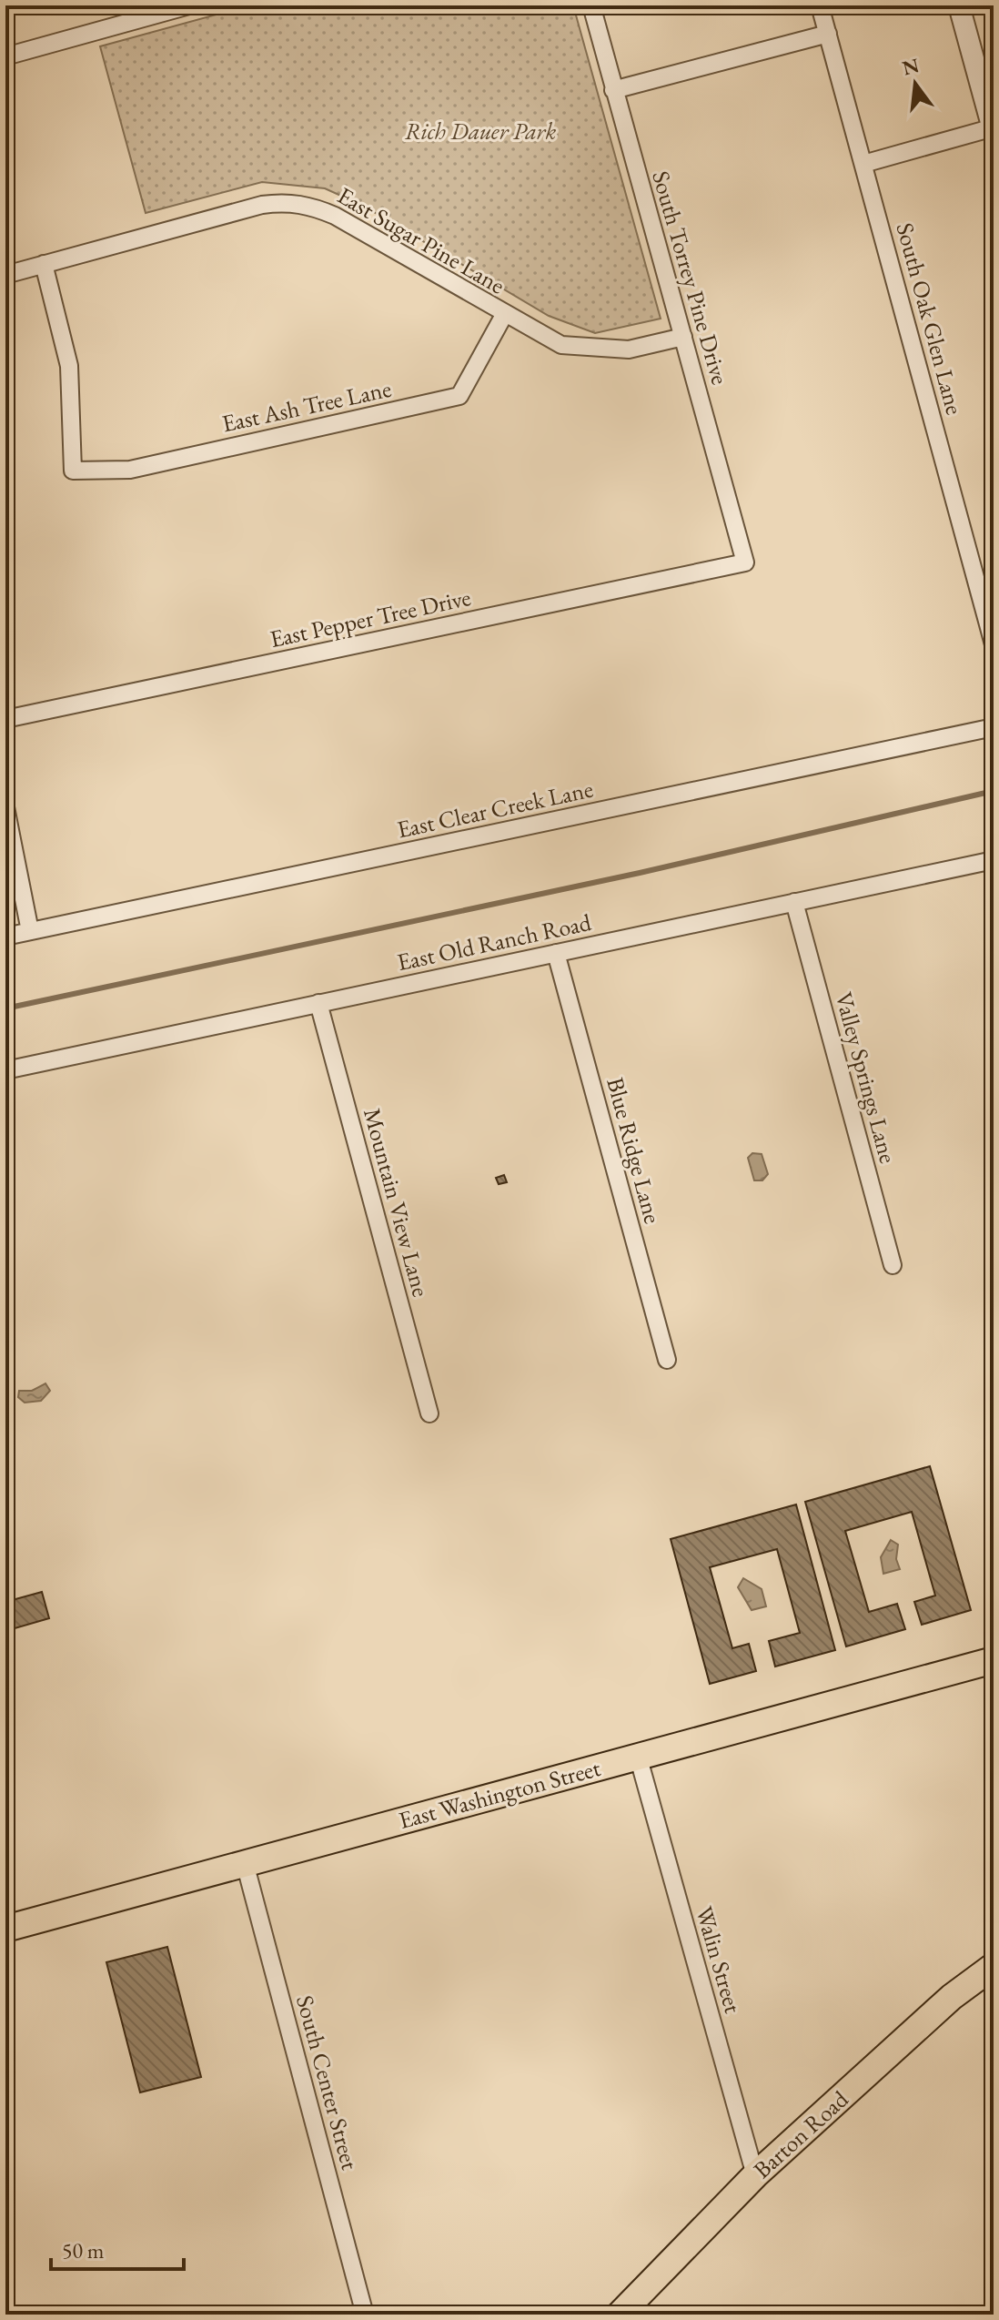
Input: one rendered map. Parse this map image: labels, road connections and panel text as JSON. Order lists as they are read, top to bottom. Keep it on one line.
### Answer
{"streets":{"main road":["East Washington Street","Barton Road"],"street":["East Sugar Pine Lane","South Torrey Pine Drive","South Oak Glen Lane","East Ash Tree Lane","East Pepper Tree Drive","East Clear Creek Lane","East Old Ranch Road","Valley Springs Lane","Blue Ridge Lane","Mountain View Lane","Walin Street","South Center Street"]},"crossings":[["East Sugar Pine Lane","South Torrey Pine Drive"],["East Sugar Pine Lane","East Ash Tree Lane"],["South Torrey Pine Drive","East Pepper Tree Drive"],["East Old Ranch Road","Valley Springs Lane"],["East Old Ranch Road","Blue Ridge Lane"],["East Old Ranch Road","Mountain View Lane"],["East Washington Street","Walin Street"],["East Washington Street","South Center Street"],["Walin Street","Barton Road"]],"parks":["Rich Dauer Park"],"scale_bar":"50 m","north":"top"}
